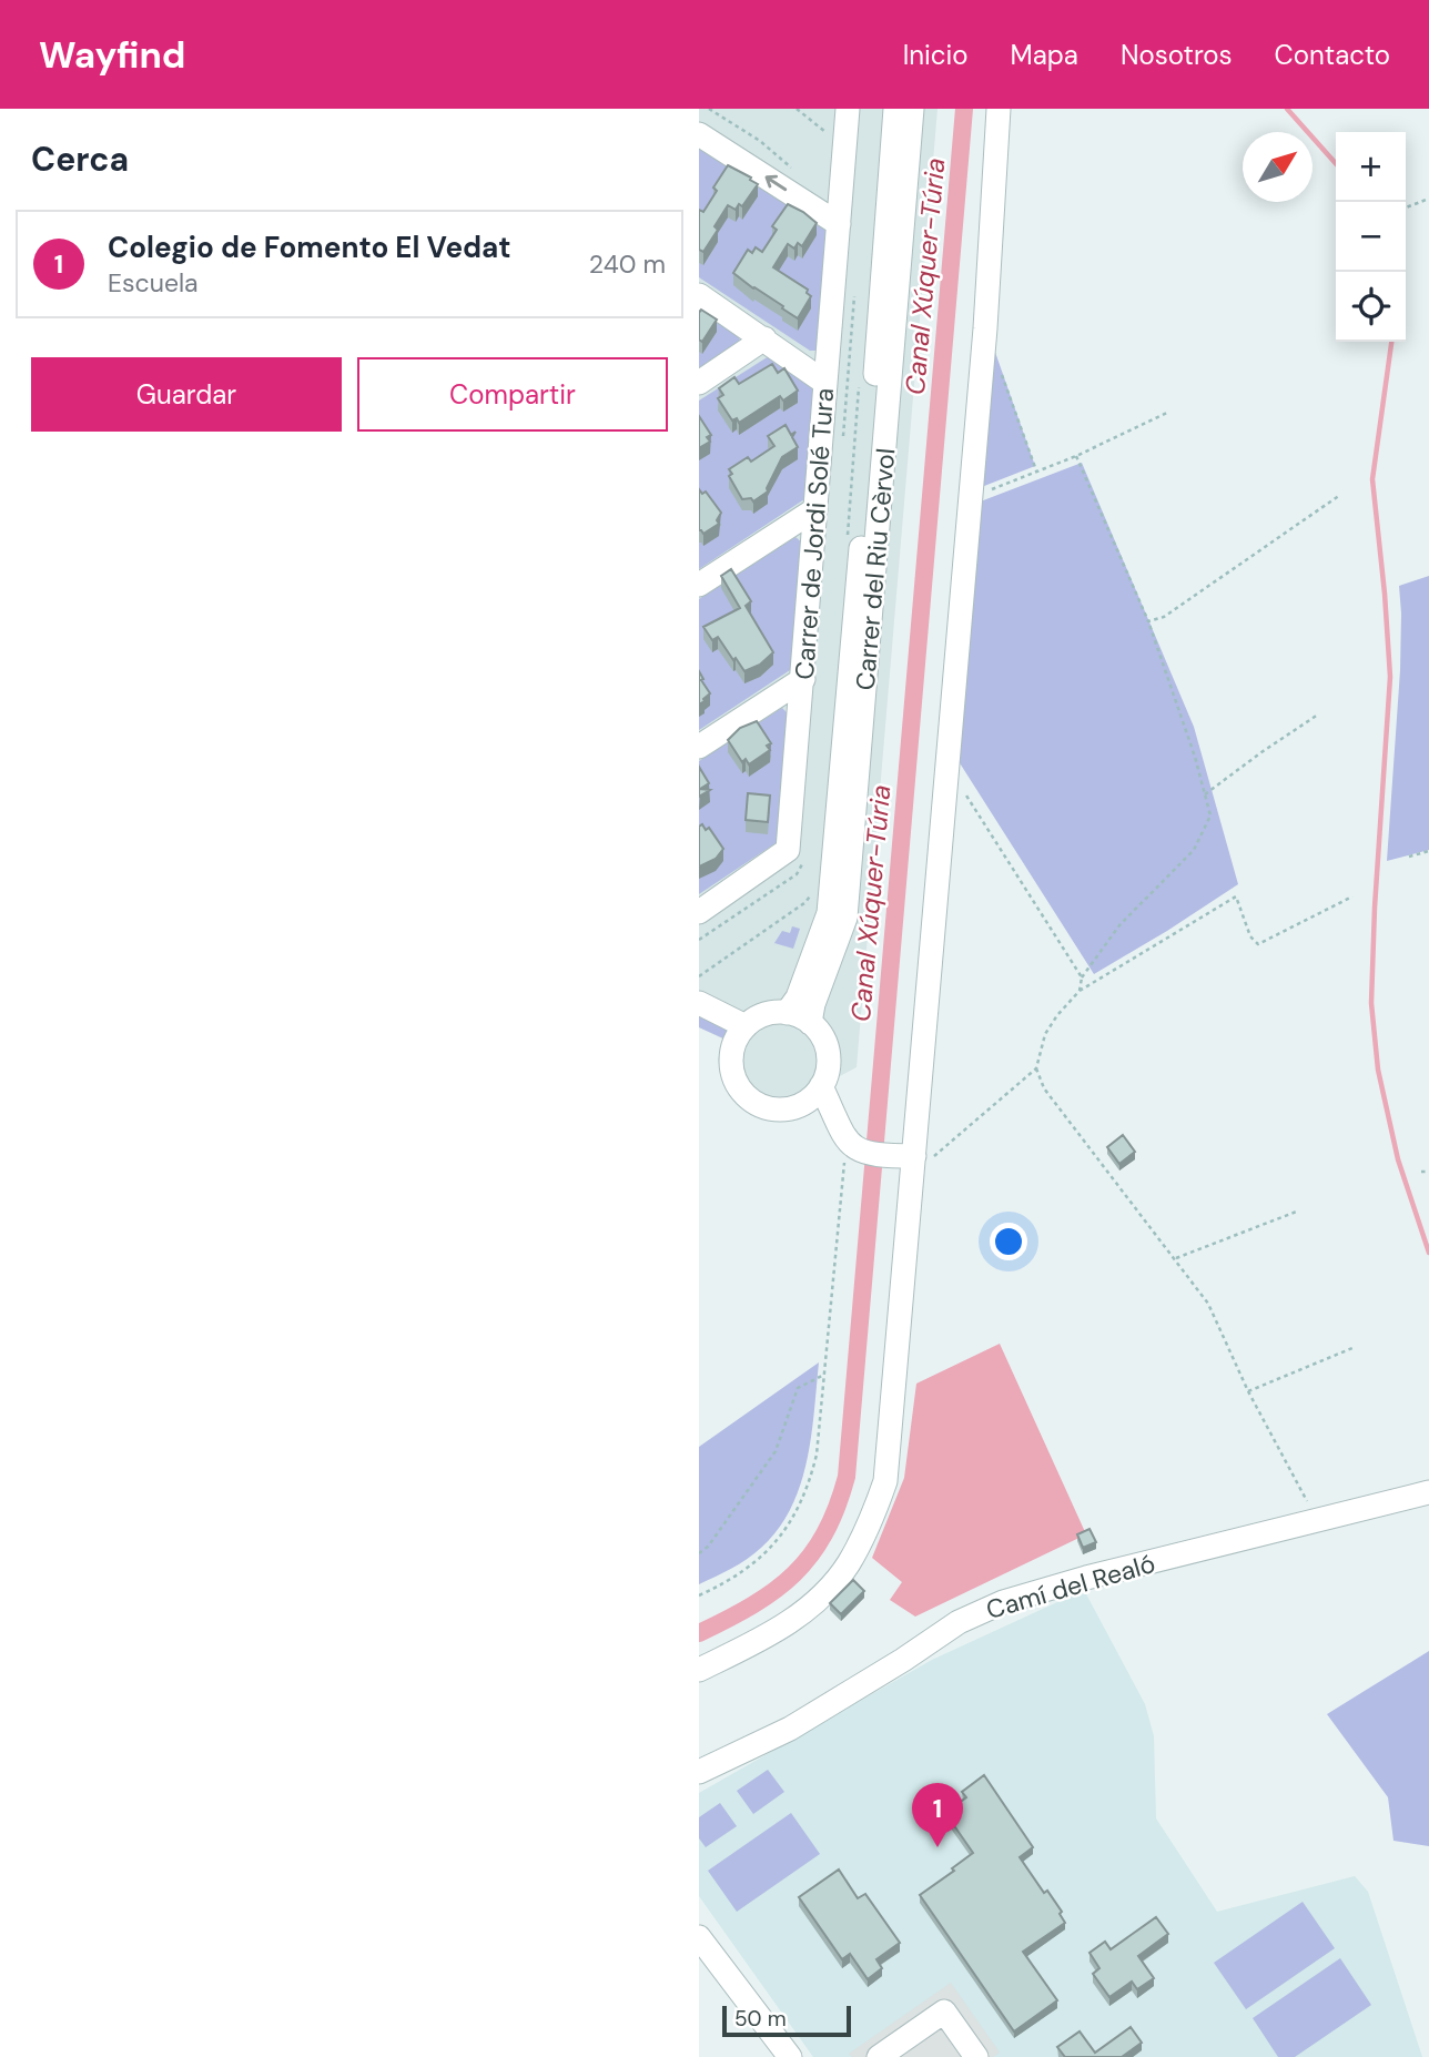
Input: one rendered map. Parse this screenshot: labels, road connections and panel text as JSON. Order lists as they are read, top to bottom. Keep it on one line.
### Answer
{"streets":{"street":["Carrer de Jordi Solé Tura","Carrer del Riu Cèrvol","Camí del Realó"]},"water":["Canal Xúquer-Túria"],"scale_bar":"50 m","north":"top right","page":{"header":"Wayfind","nav":["Inicio","Mapa","Nosotros","Contacto"],"heading":"Cerca","map_buttons":["+","−"],"list":[{"mark":"1","name":"Colegio de Fomento El Vedat","note":"Escuela","value":"240 m"}],"buttons":["Guardar","Compartir"],"pins":"1","scale":"50 m"}}
